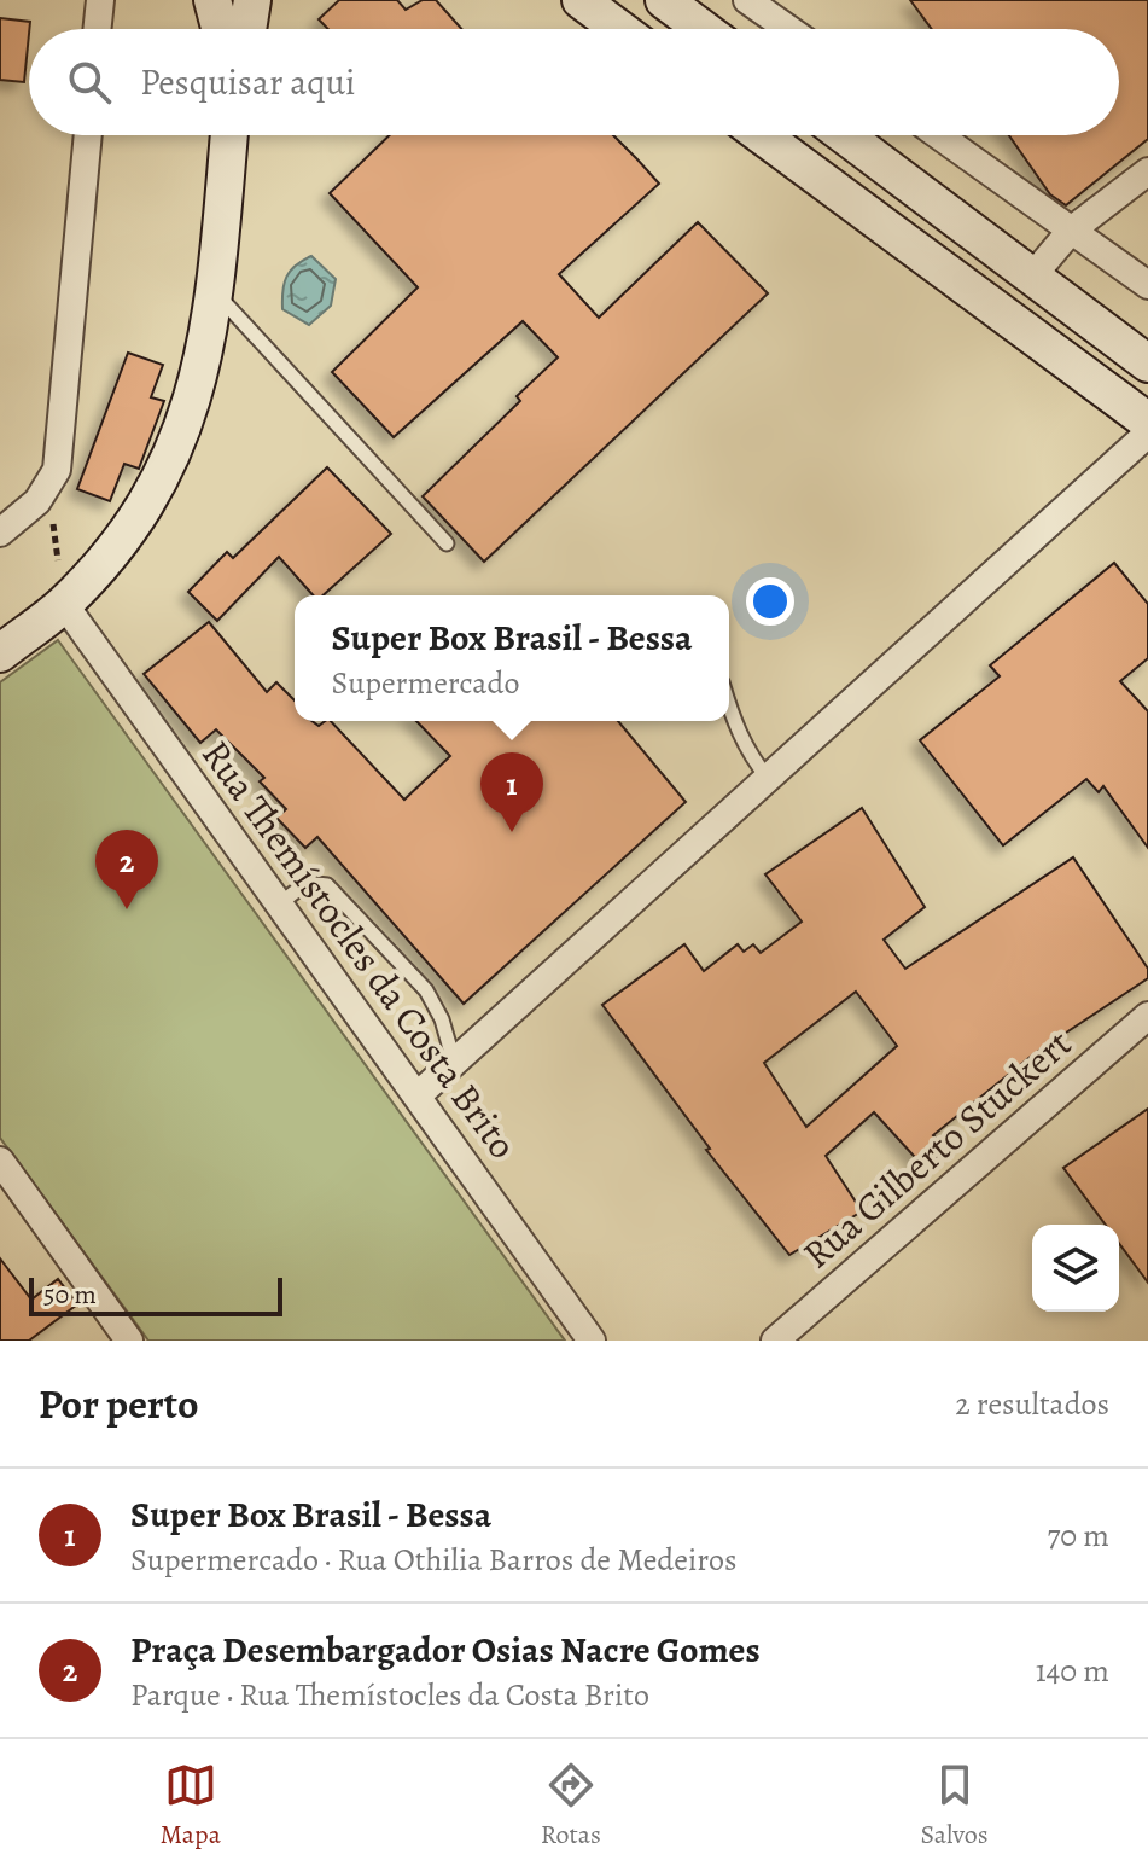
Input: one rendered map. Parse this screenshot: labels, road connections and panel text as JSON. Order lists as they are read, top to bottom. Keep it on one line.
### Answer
{"streets":{"street":["Rua Themístocles da Costa Brito","Rua Gilberto Stuckert"]},"scale_bar":"50 m","page":{"search":"Pesquisar aqui","popup":["Super Box Brasil - Bessa","Supermercado"],"pins":["1","2"],"scale":"50 m","heading":["Por perto","2 resultados"],"list":[{"mark":"1","name":"Super Box Brasil - Bessa","note":"Supermercado · Rua Othilia Barros de Medeiros","value":"70 m"},{"mark":"2","name":"Praça Desembargador Osias Nacre Gomes","note":"Parque · Rua Themístocles da Costa Brito","value":"140 m"}],"nav":["Mapa","Rotas","Salvos"]}}
